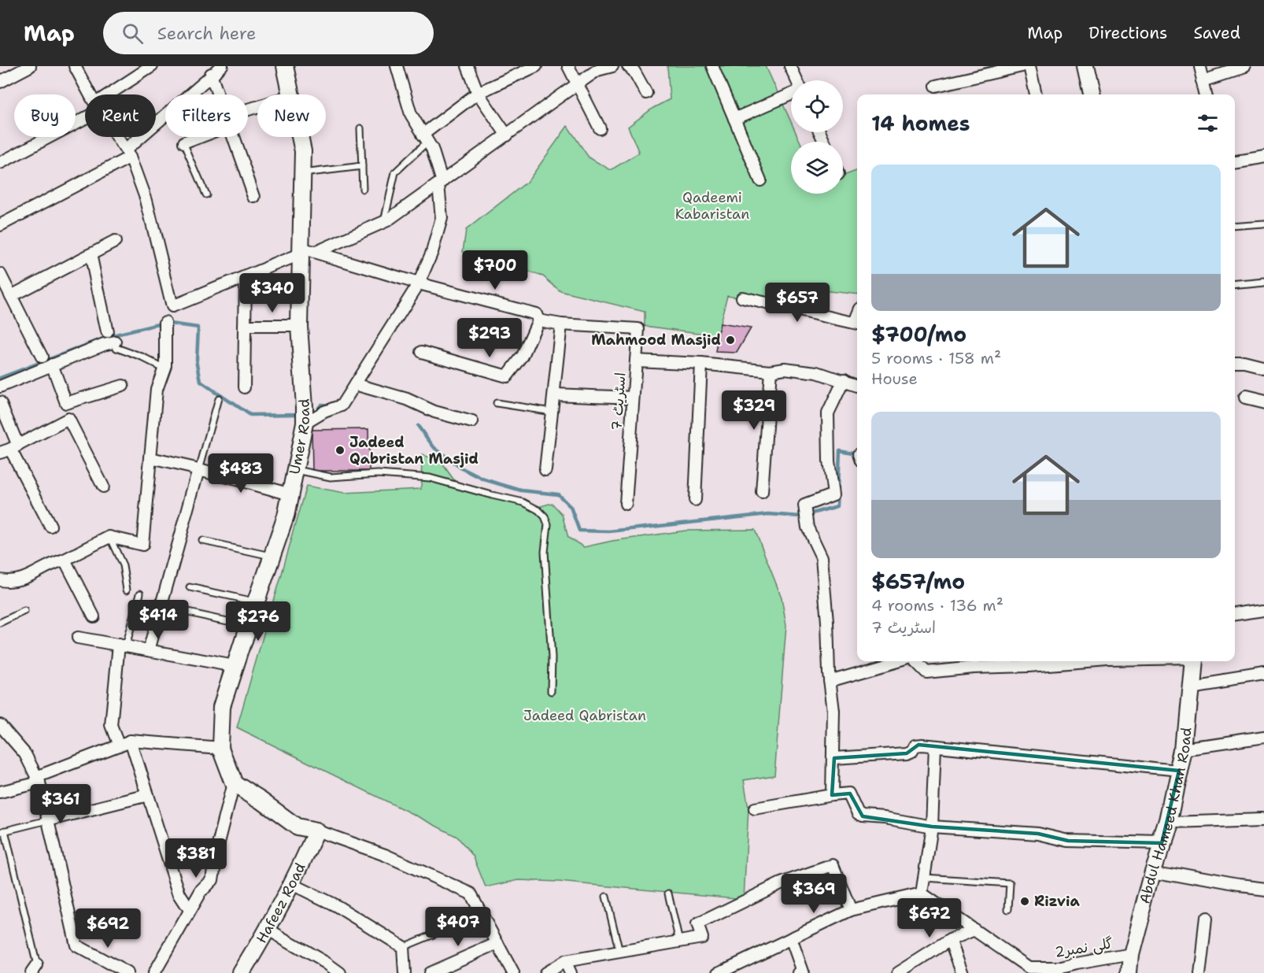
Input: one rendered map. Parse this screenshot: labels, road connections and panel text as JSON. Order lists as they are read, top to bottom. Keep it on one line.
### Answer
{"streets":{"street":["اسٹریٹ 7","Umer Road","Abdul Hameed Khan Road","Hafeez Road","گلی نمبر2"]},"crossings":[["Abdul Hameed Khan Road","گلی نمبر2"]],"parks":["Qadeemi Kabaristan","Jadeed Qabristan"],"places":["Mahmood Masjid","Jadeed Qabristan Masjid","Rizvia"],"page":{"header":"Map","search":"Search here","nav":["Map","Directions","Saved"],"chip":["Buy","Rent","Filters","New"],"heading":"14 homes","list":[{"name":"$700/mo","note":"5 rooms · 158 m² · House"},{"name":"$657/mo","note":"4 rooms · 136 m² · اسٹریٹ 7"}],"price":["$700","$340","$657","$293","$329","$483","$414","$276","$361","$381","$369","$672","$407","$692"]}}
